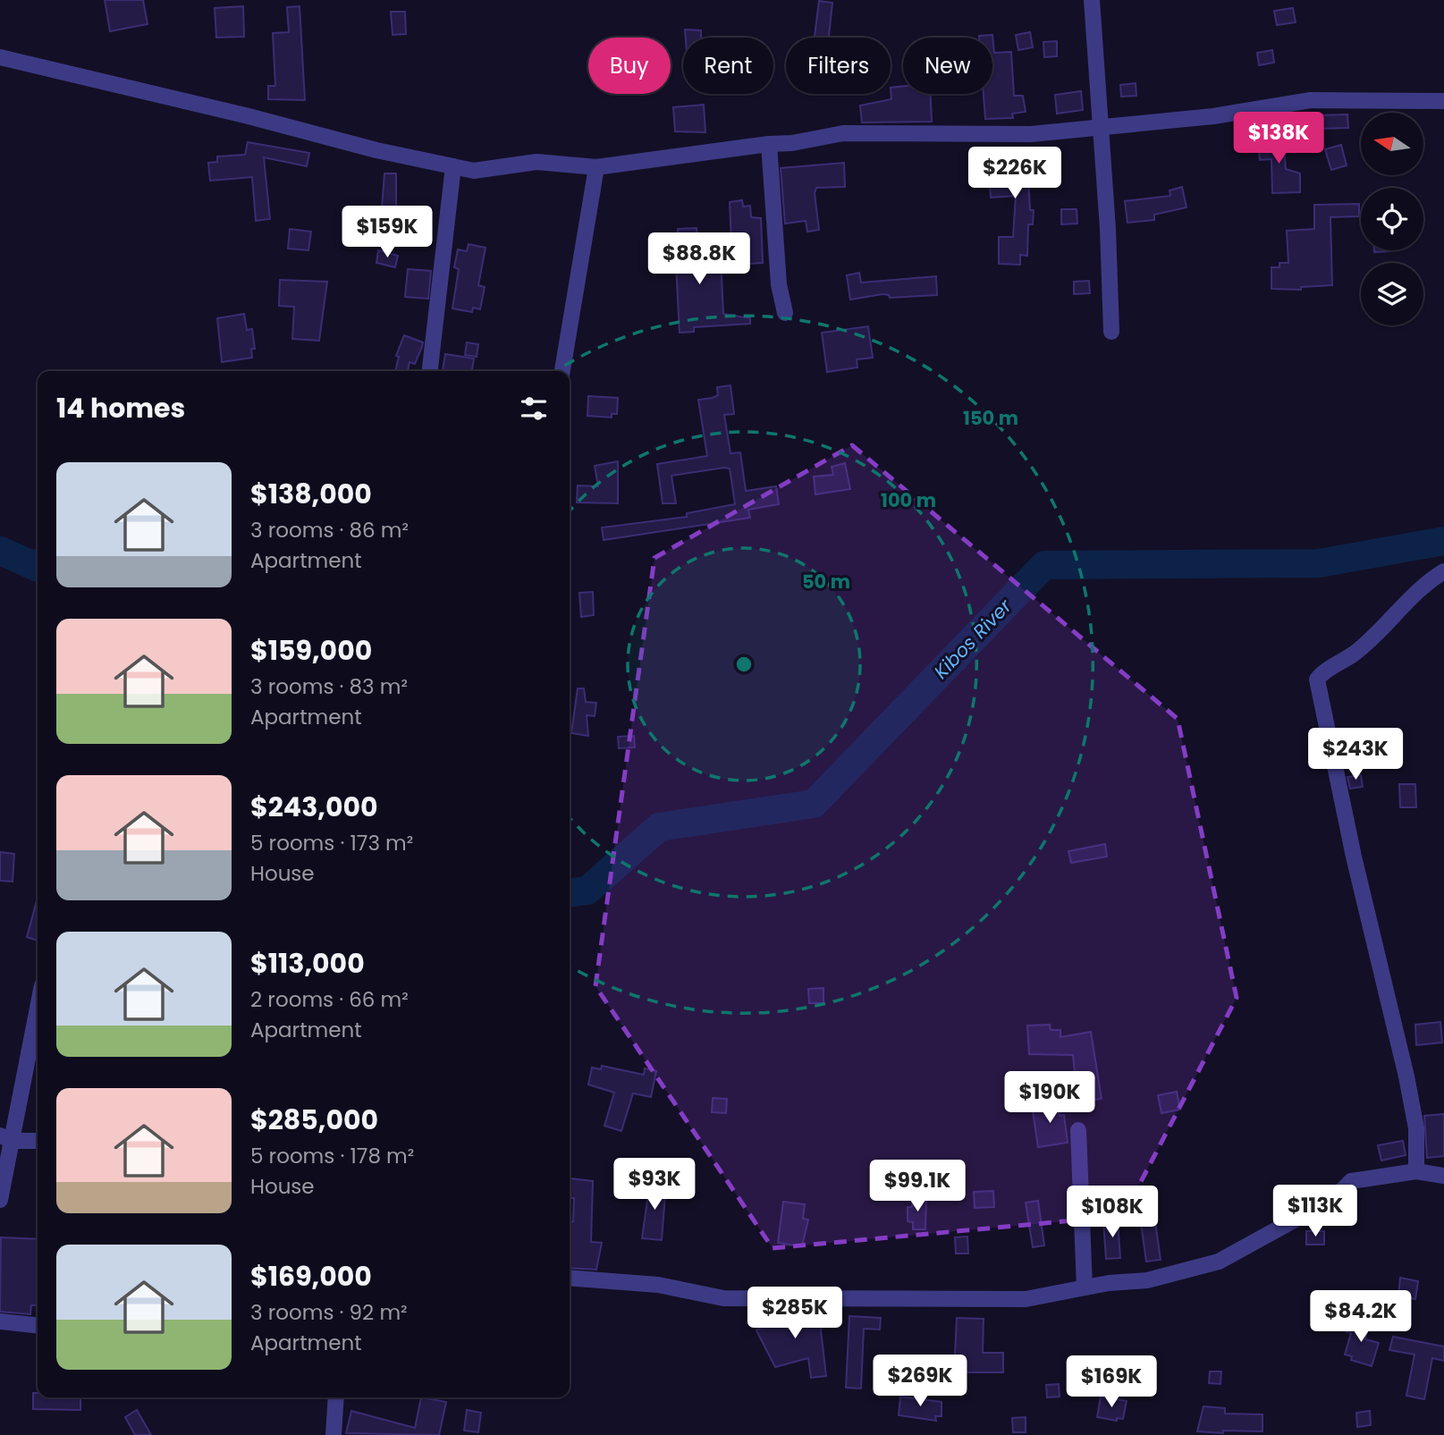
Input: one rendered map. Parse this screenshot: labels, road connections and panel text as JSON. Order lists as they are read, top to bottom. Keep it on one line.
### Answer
{"water":["Kibos River"],"north":"left","page":{"chip":["Buy","Rent","Filters","New"],"price":["$138K","$226K","$159K","$88.8K","$243K","$190K","$93K","$99.1K","$113K","$108K","$285K","$84.2K","$269K","$169K"],"heading":"14 homes","list":[{"name":"$138,000","note":"3 rooms · 86 m² · Apartment"},{"name":"$159,000","note":"3 rooms · 83 m² · Apartment"},{"name":"$243,000","note":"5 rooms · 173 m² · House"},{"name":"$113,000","note":"2 rooms · 66 m² · Apartment"},{"name":"$285,000","note":"5 rooms · 178 m² · House"},{"name":"$169,000","note":"3 rooms · 92 m² · Apartment"}]},"rings":["150 m","100 m","50 m"]}
